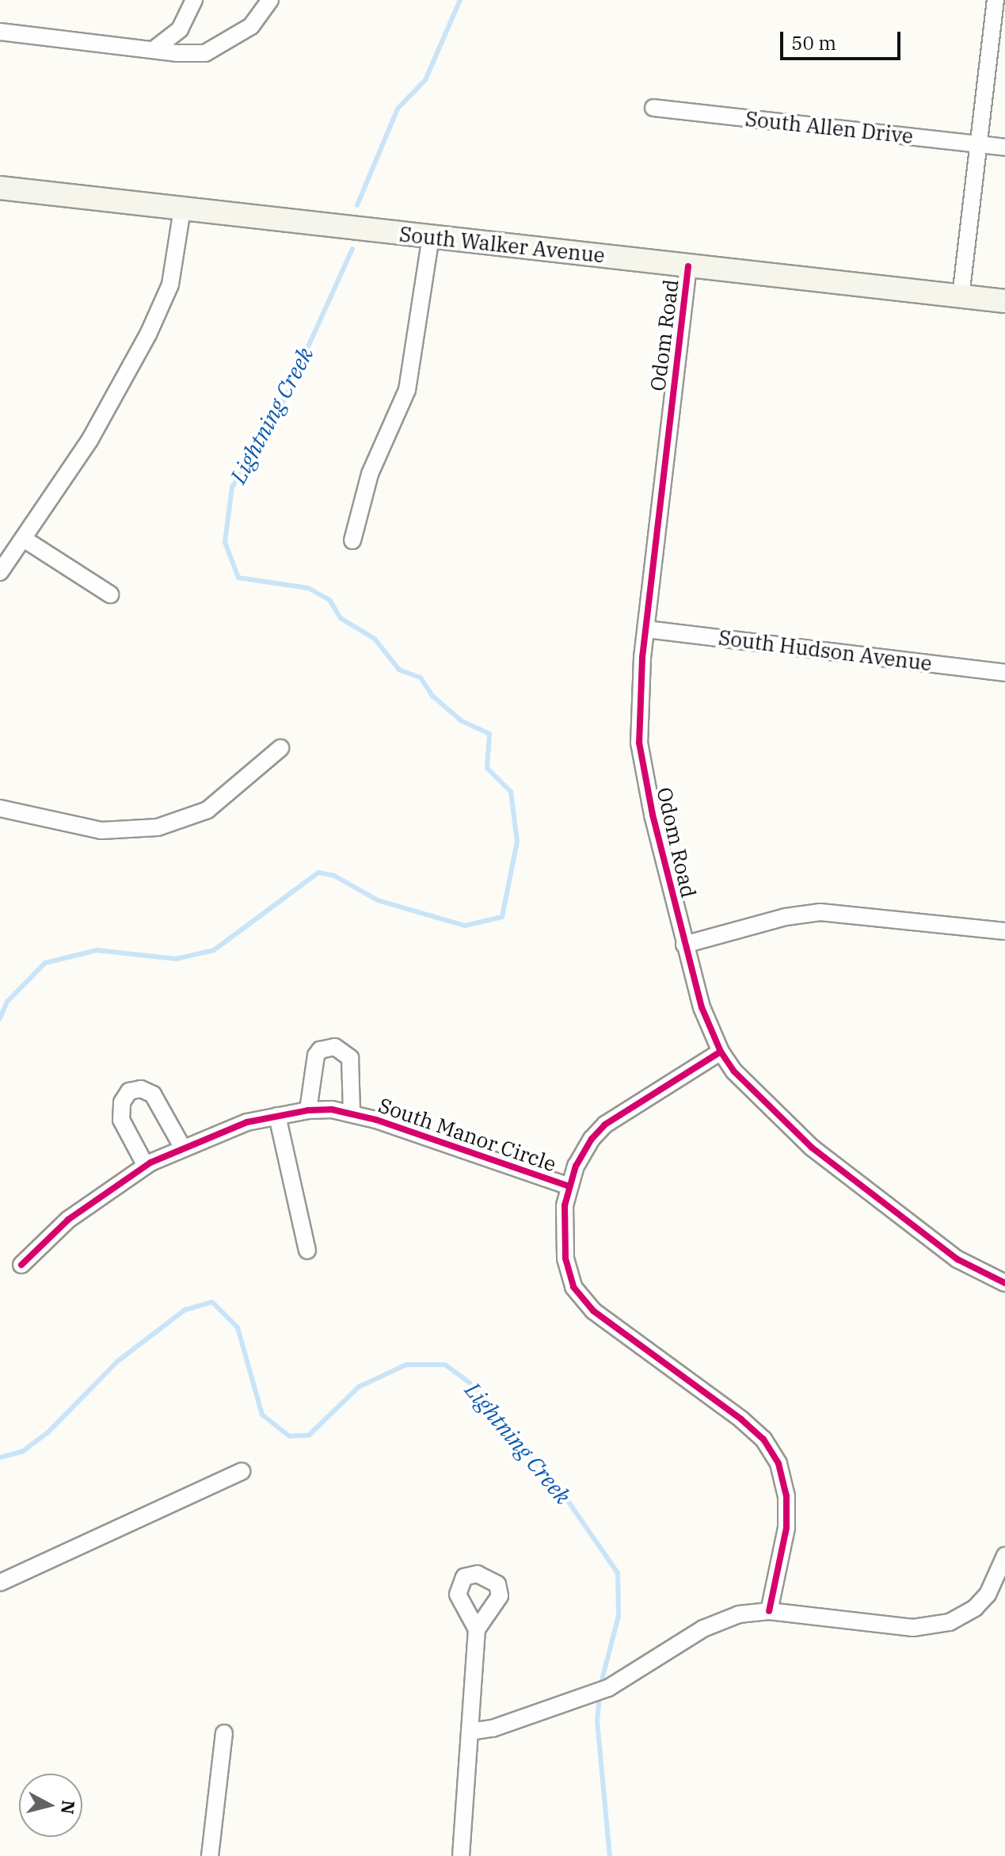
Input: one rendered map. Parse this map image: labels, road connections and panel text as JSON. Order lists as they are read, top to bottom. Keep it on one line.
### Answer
{"streets":{"main road":["South Walker Avenue"],"street":["South Allen Drive","Odom Road","South Hudson Avenue","South Manor Circle"]},"crossings":[["South Walker Avenue","Odom Road"],["Odom Road","South Hudson Avenue"]],"water":["Lightning Creek"],"scale_bar":"50 m","north":"right"}
